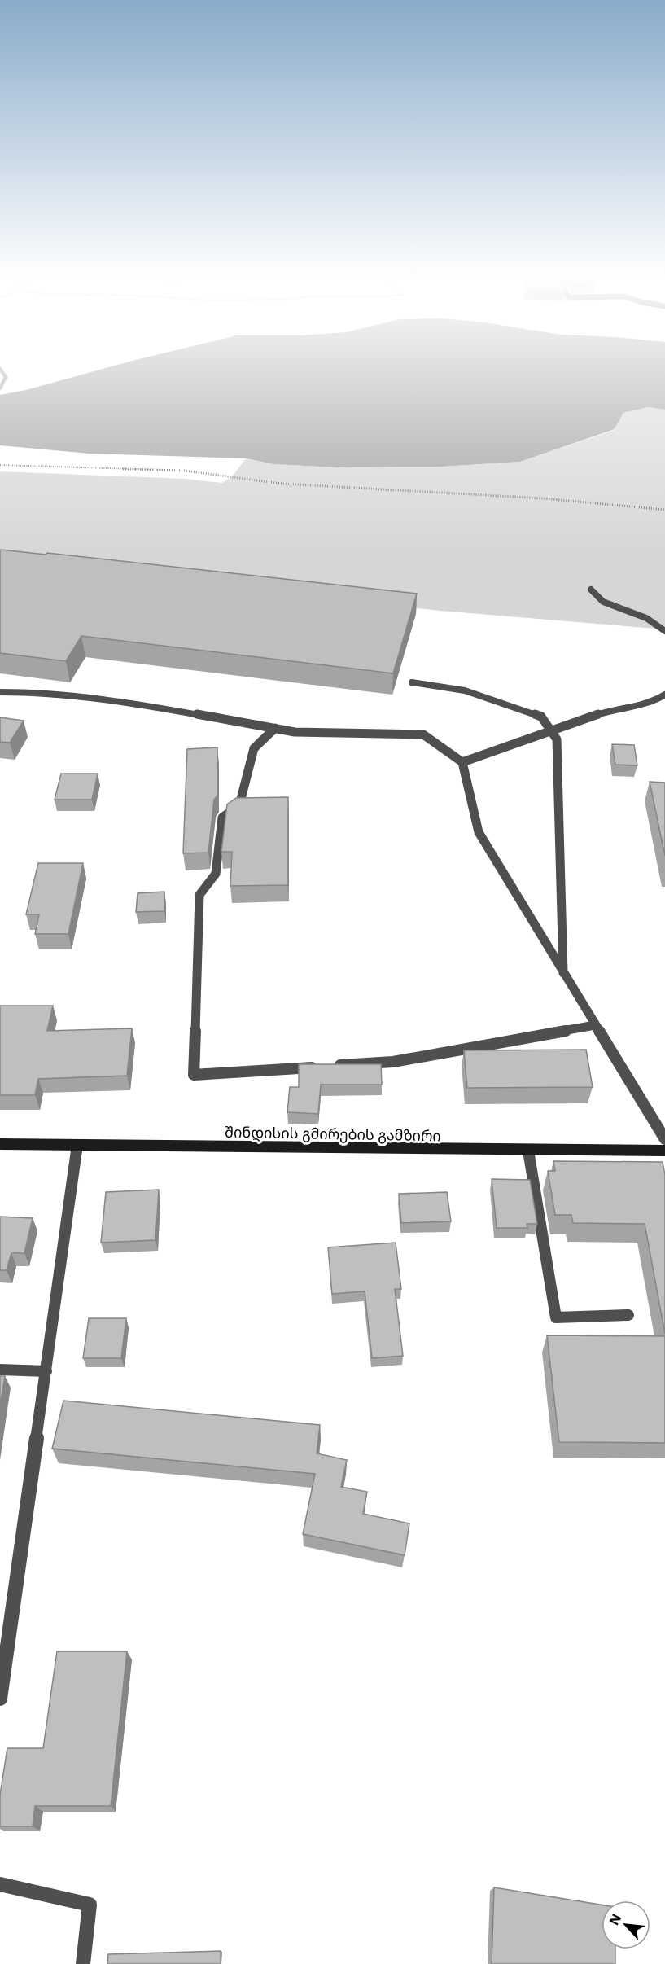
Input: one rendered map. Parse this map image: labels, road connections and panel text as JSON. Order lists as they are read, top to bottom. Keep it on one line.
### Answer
{"streets":{"main road":["შინდისის გმირების გამზირი"]},"north":"top left"}
